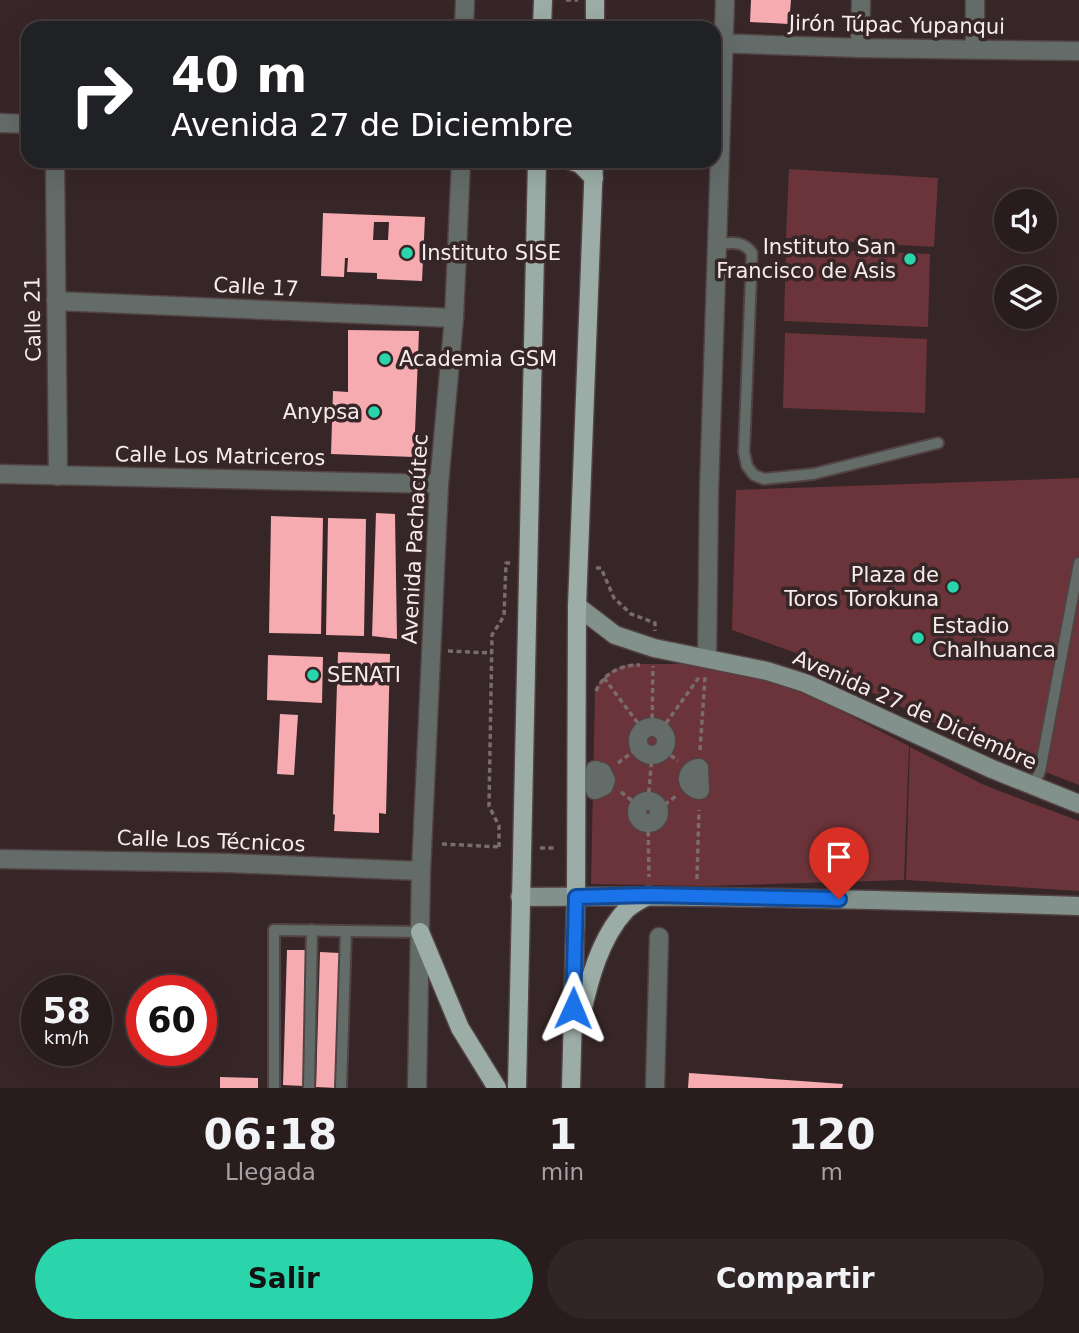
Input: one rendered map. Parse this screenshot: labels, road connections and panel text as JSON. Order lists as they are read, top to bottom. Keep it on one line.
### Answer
{"streets":{"street":["Jirón Túpac Yupanqui","Calle 17","Calle 21","Calle Los Matriceros","Avenida Pachacútec","Avenida 27 de Diciembre","Calle Los Técnicos"]},"crossings":[["Calle 17","Calle 21"],["Calle 17","Avenida Pachacútec"],["Calle 21","Calle Los Matriceros"],["Calle Los Matriceros","Avenida Pachacútec"],["Avenida Pachacútec","Calle Los Técnicos"]],"places":["Instituto SISE","Instituto San Francisco de Asis","Academia GSM","Anypsa","Plaza de Toros Torokuna","Estadio Chalhuanca","SENATI"],"page":{"turn":["40 m","Avenida 27 de Diciembre"],"speed":"58 km/h","limit":"60","eta":["06:18","Llegada","1","min","120","m"],"buttons":["Salir","Compartir"]}}
